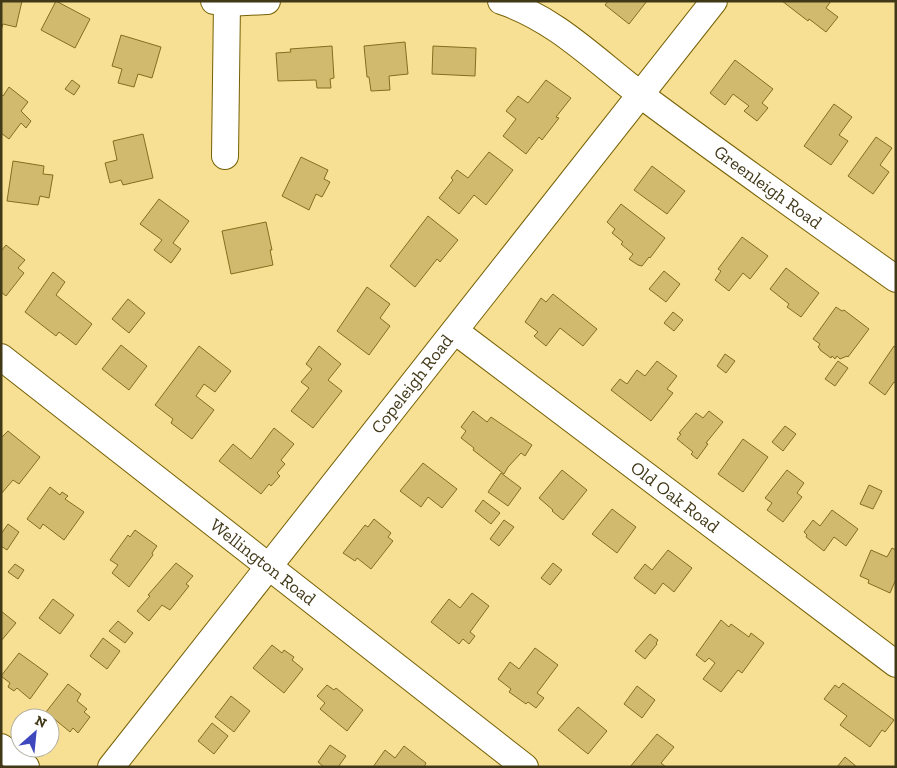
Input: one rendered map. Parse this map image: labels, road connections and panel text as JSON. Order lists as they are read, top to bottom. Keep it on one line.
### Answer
{"streets":{"street":["Greenleigh Road","Copeleigh Road","Old Oak Road","Wellington Road"]},"crossings":[["Greenleigh Road","Copeleigh Road"],["Copeleigh Road","Old Oak Road"],["Copeleigh Road","Wellington Road"]],"north":"top right"}
